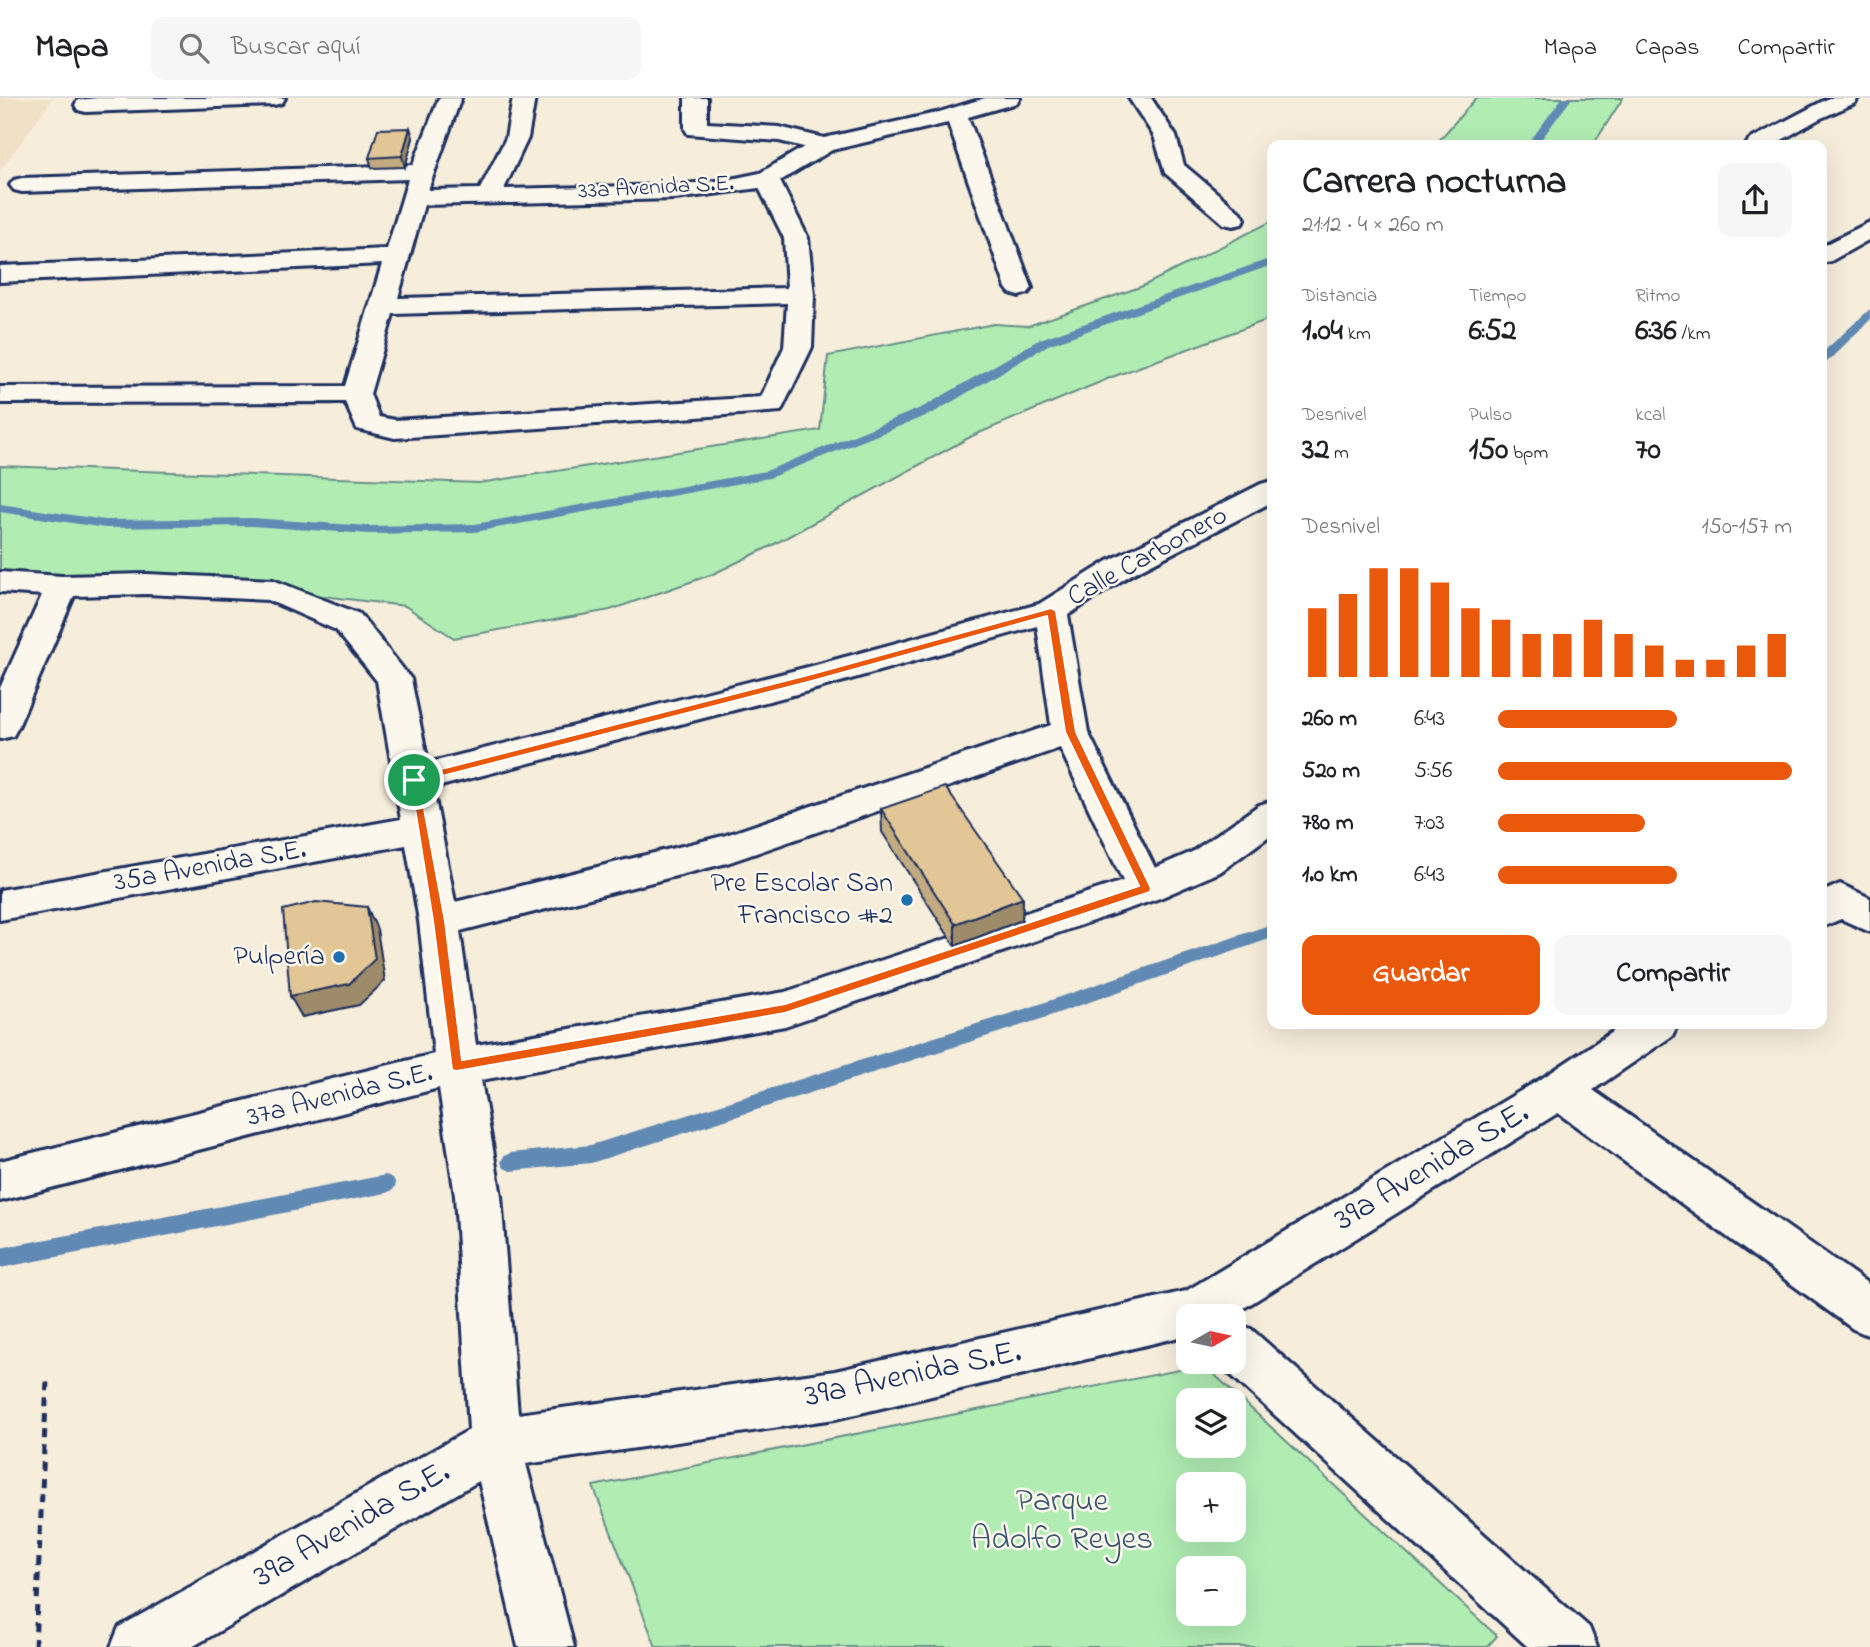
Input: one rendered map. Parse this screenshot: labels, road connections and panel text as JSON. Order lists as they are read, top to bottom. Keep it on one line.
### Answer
{"streets":{"street":["33a Avenida S.E.","Calle Carbonero","35a Avenida S.E.","37a Avenida S.E.","39a Avenida S.E."]},"parks":["Parque Adolfo Reyes"],"places":["Pre Escolar San Francisco #2","Pulpería"],"north":"right","page":{"header":"Mapa","search":"Buscar aquí","nav":["Mapa","Capas","Compartir"],"heading":["Carrera nocturna","21:12 · 4 × 260 m"],"stats":[["Distancia","1.04 km"],["Tiempo","6:52"],["Ritmo","6:36 /km"],["Desnivel","32 m"],["Pulso","150 bpm"],["kcal","70"]],"chart":["Desnivel","150–157 m"],"list":[{"name":"260 m","note":"6:43"},{"name":"520 m","note":"5:56"},{"name":"780 m","note":"7:03"},{"name":"1.0 km","note":"6:43"}],"buttons":["Guardar","Compartir"],"map_buttons":["+","−"]}}
